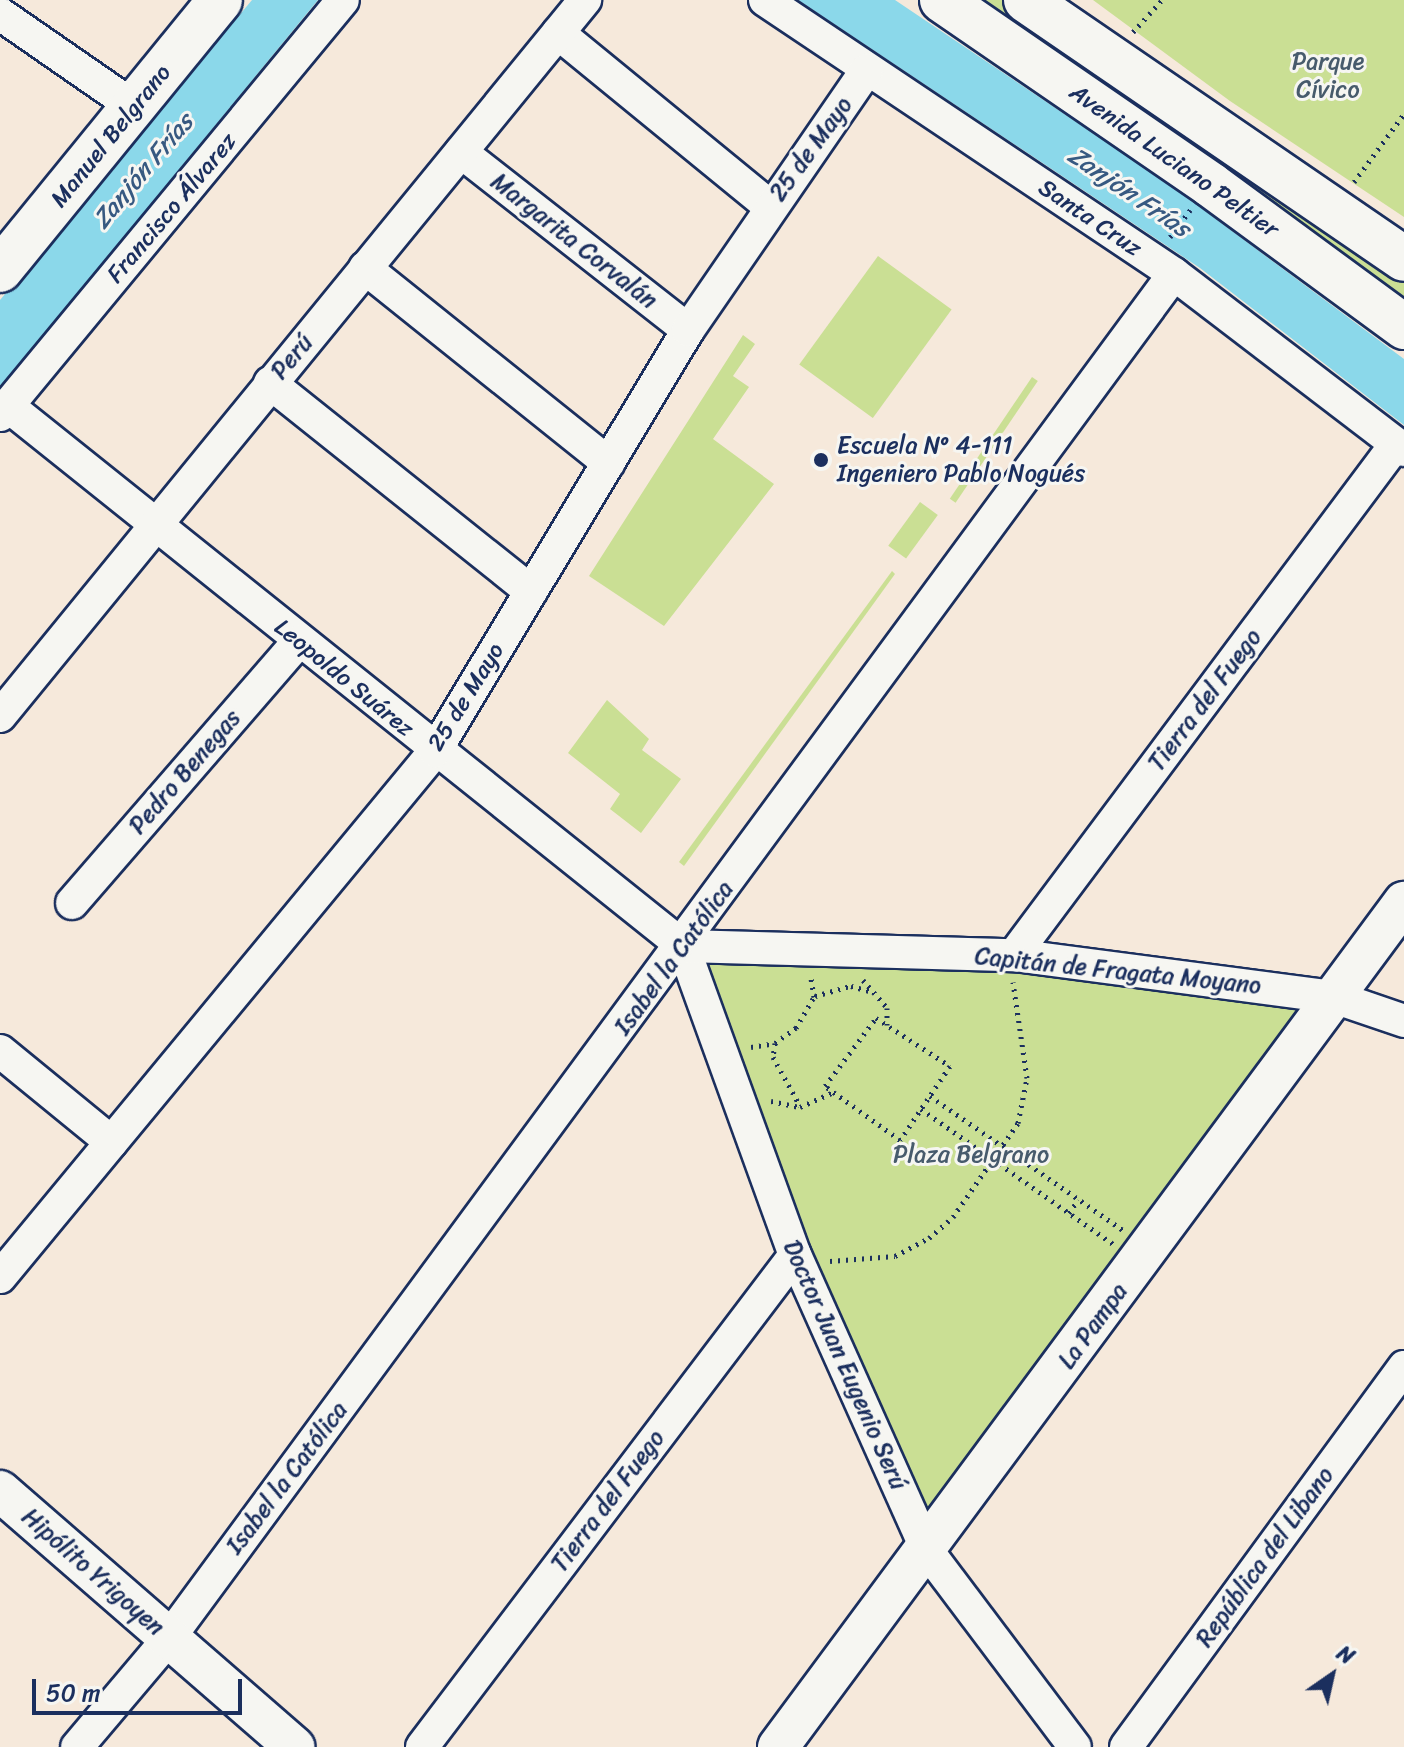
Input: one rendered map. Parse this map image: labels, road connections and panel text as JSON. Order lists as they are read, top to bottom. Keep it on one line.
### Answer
{"streets":{"main road":["Manuel Belgrano","Avenida Luciano Peltier"],"street":["25 de Mayo","Francisco Álvarez","Santa Cruz","Margarita Corvalán","Perú","Leopoldo Suárez","Tierra del Fuego","Pedro Benegas","Isabel la Católica","Capitán de Fragata Moyano","La Pampa","Doctor Juan Eugenio Serú","República del Libano","Hipólito Yrigoyen"]},"crossings":[["25 de Mayo","Santa Cruz"],["25 de Mayo","Margarita Corvalán"],["25 de Mayo","Leopoldo Suárez"],["Francisco Álvarez","Leopoldo Suárez"],["Santa Cruz","Tierra del Fuego"],["Santa Cruz","Isabel la Católica"],["Margarita Corvalán","Perú"],["Perú","Leopoldo Suárez"],["Leopoldo Suárez","Pedro Benegas"],["Leopoldo Suárez","Isabel la Católica"],["Leopoldo Suárez","Capitán de Fragata Moyano"],["Leopoldo Suárez","Doctor Juan Eugenio Serú"],["Tierra del Fuego","Capitán de Fragata Moyano"],["Tierra del Fuego","Doctor Juan Eugenio Serú"],["Isabel la Católica","Capitán de Fragata Moyano"],["Isabel la Católica","Doctor Juan Eugenio Serú"],["Isabel la Católica","Hipólito Yrigoyen"],["Capitán de Fragata Moyano","La Pampa"],["Capitán de Fragata Moyano","Doctor Juan Eugenio Serú"],["La Pampa","Doctor Juan Eugenio Serú"]],"water":["Zanjón Frías"],"parks":["Parque Cívico","Plaza Belgrano"],"places":["Escuela Nº 4-111 Ingeniero Pablo Nogués"],"scale_bar":"50 m","north":"top right"}
